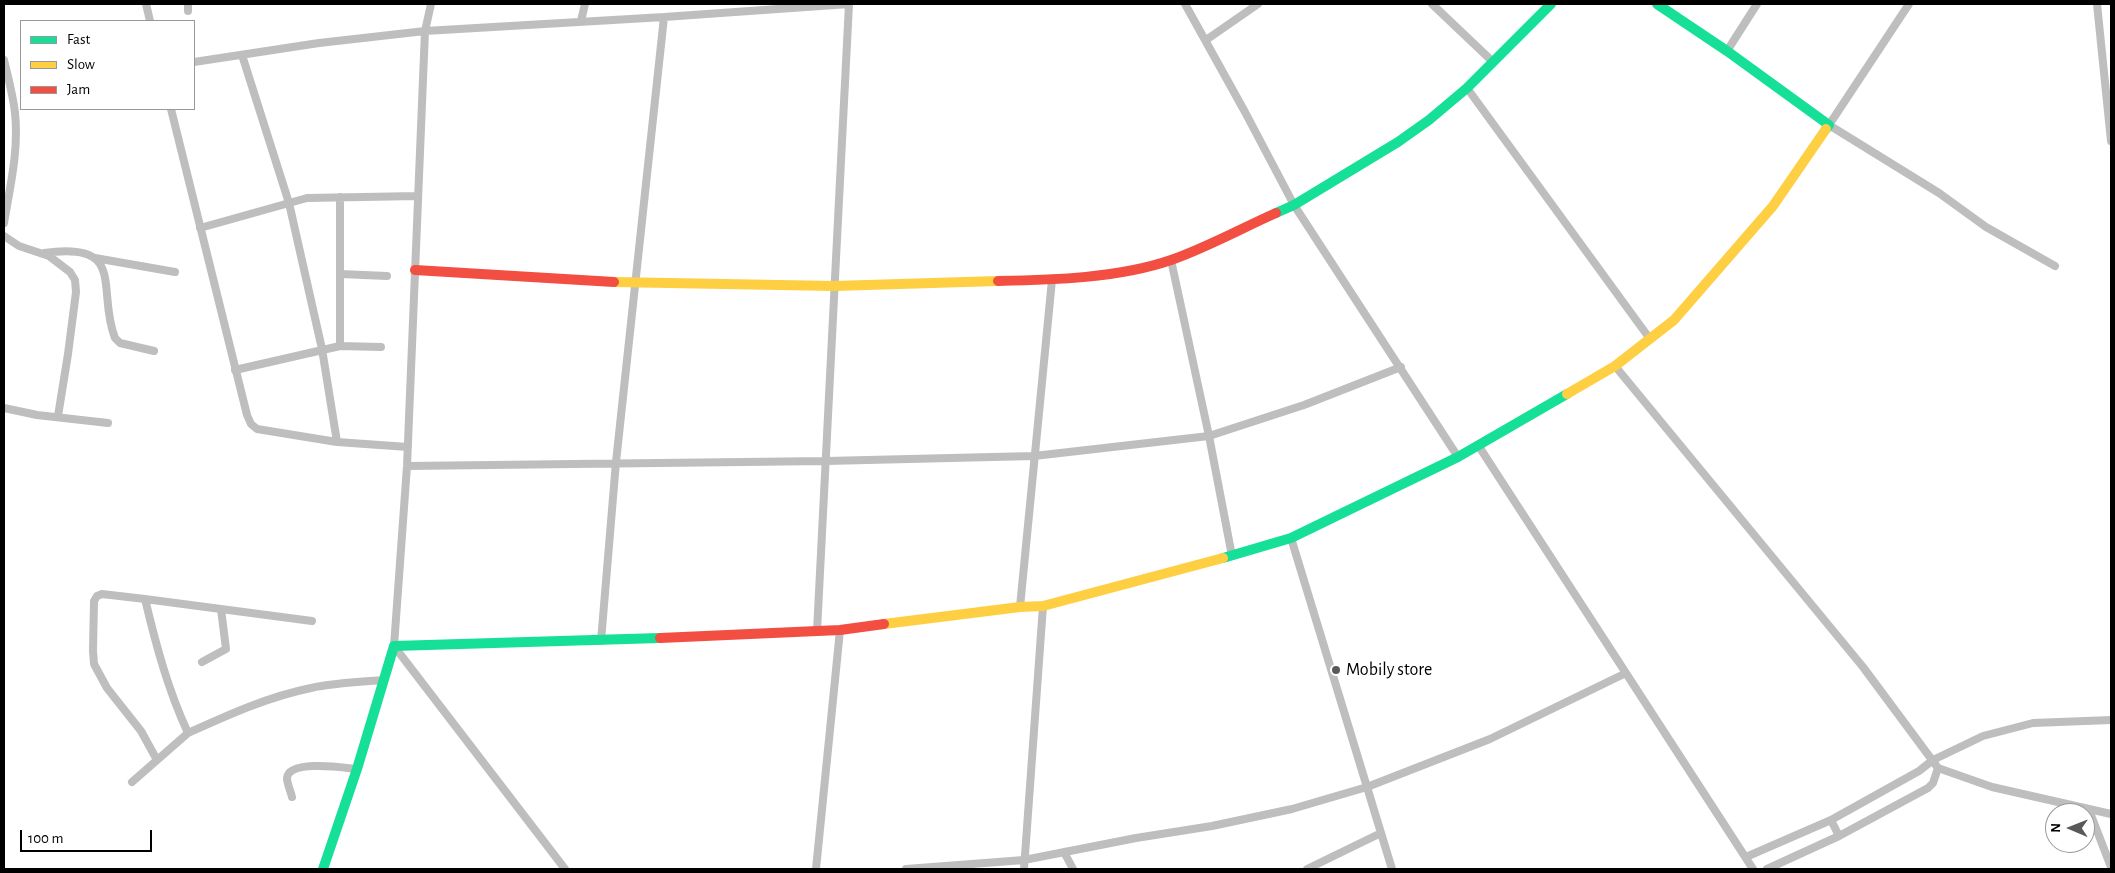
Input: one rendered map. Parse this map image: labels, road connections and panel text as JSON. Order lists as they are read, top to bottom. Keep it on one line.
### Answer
{"places":["Mobily store"],"legend":["Fast","Slow","Jam"],"scale_bar":"100 m","north":"left"}
